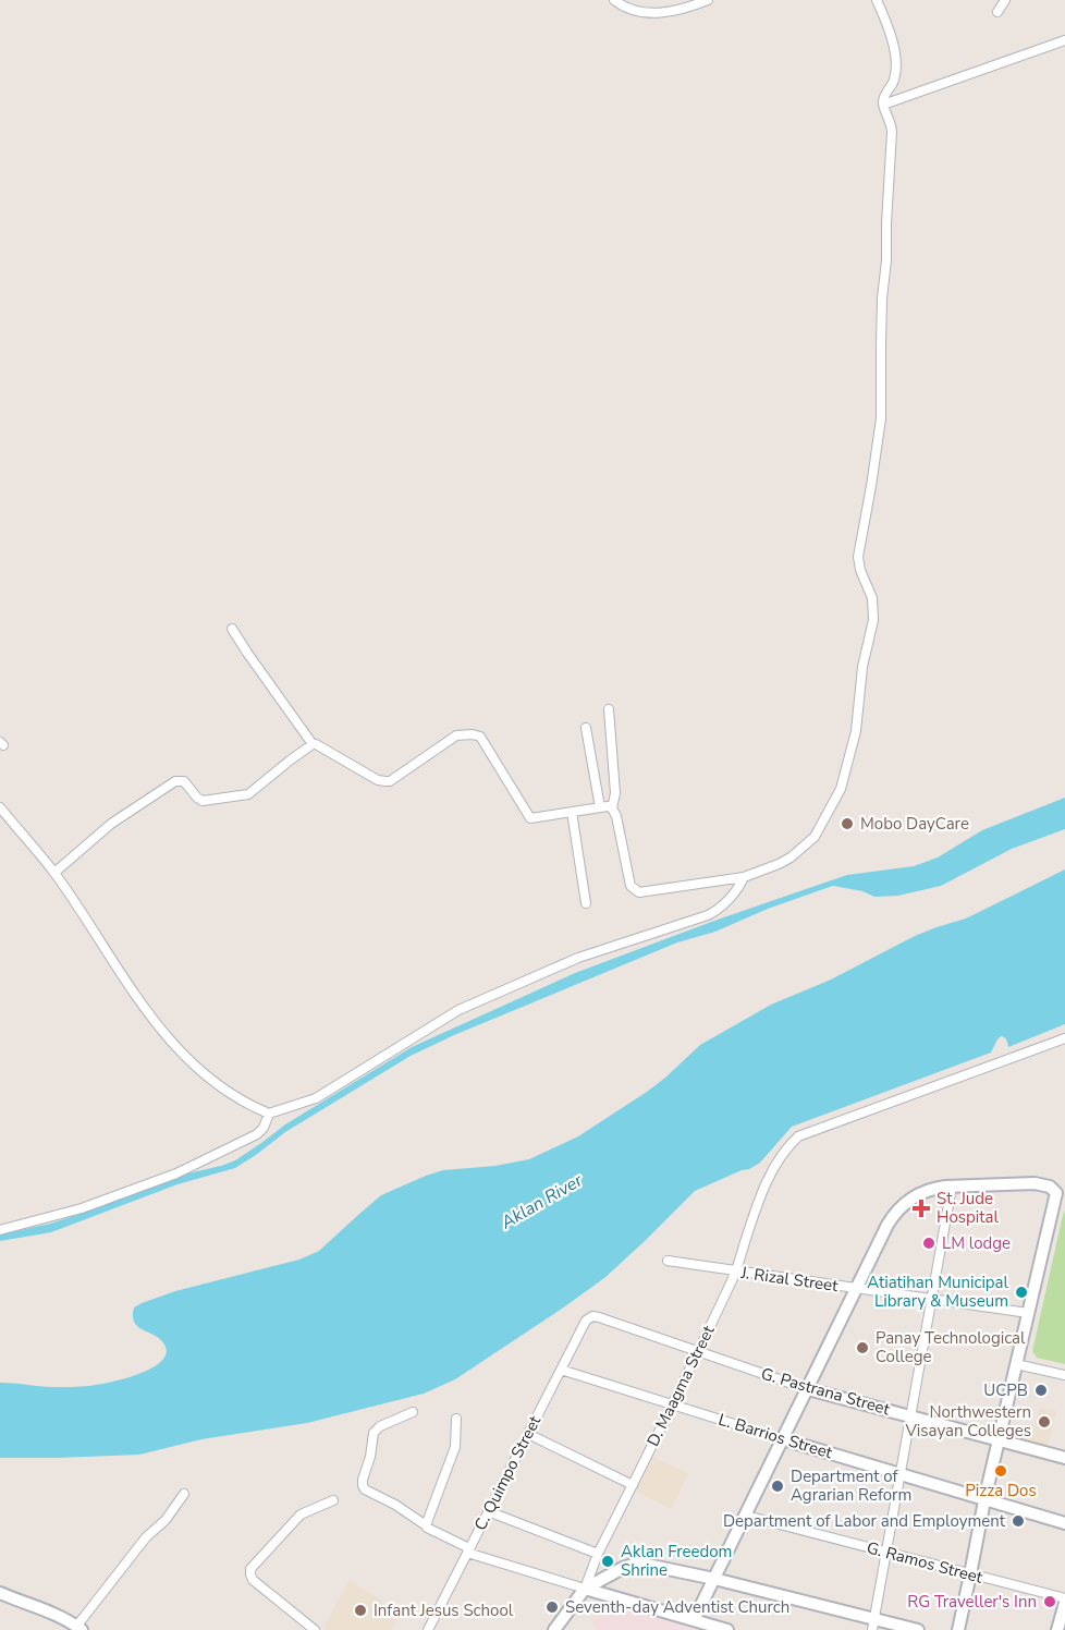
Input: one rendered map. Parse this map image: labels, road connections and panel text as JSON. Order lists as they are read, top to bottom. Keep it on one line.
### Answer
{"streets":{"street":["J. Rizal Street","D. Maagma Street","G. Pastrana Street","L. Barrios Street","C. Quimpo Street","G. Ramos Street"]},"crossings":[["J. Rizal Street","D. Maagma Street"],["D. Maagma Street","G. Pastrana Street"],["D. Maagma Street","L. Barrios Street"],["G. Pastrana Street","C. Quimpo Street"],["L. Barrios Street","C. Quimpo Street"]],"water":["Aklan River"],"places":{"other":["Mobo DayCare","LM lodge","Atiatihan Municipal Library & Museum","Panay Technological College","UCPB","Northwestern Visayan Colleges","Pizza Dos","Department of Agrarian Reform","Department of Labor and Employment","Aklan Freedom Shrine","RG Traveller's Inn","Seventh-day Adventist Church","Infant Jesus School"],"health":["St. Jude Hospital"]}}
